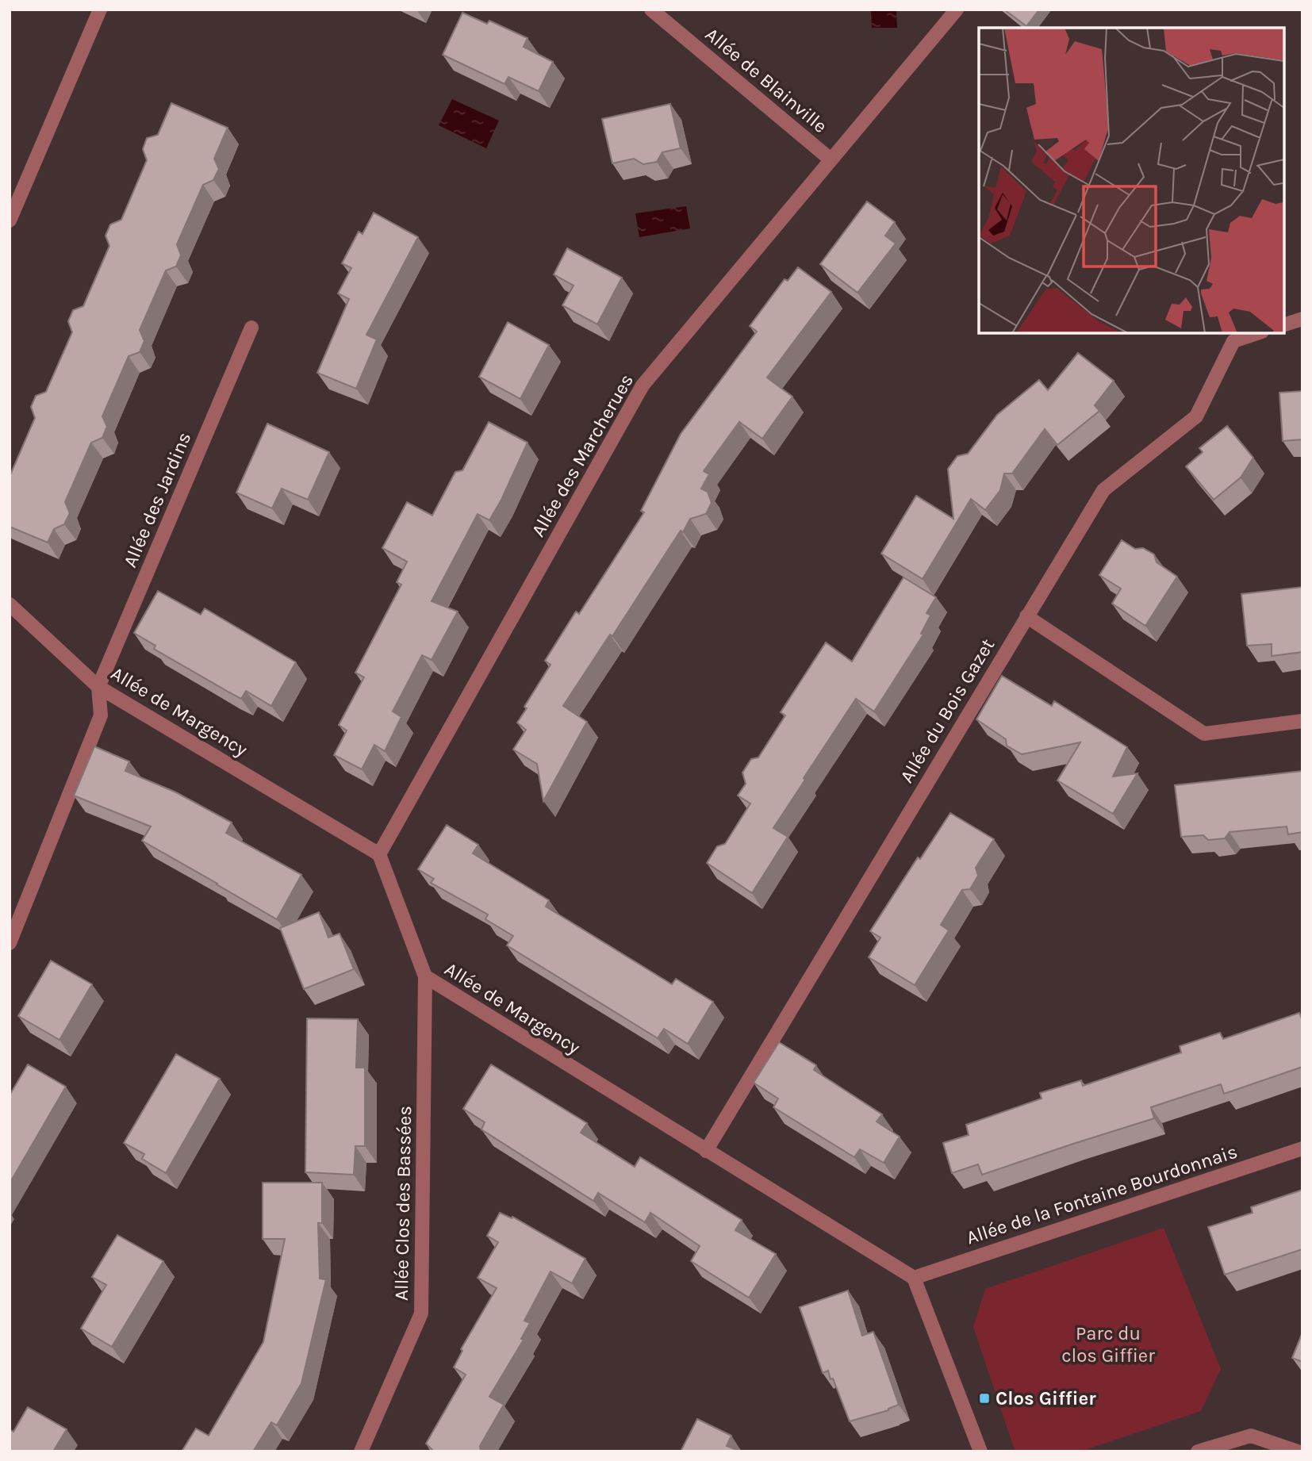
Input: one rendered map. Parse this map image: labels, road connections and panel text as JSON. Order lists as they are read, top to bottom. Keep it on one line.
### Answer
{"streets":{"street":["Allée de Blainville","Allée des Marcherues","Allée des Jardins","Allée du Bois Gazet","Allée de Margency","Allée de la Fontaine Bourdonnais","Allée Clos des Bassées"]},"crossings":[["Allée de Blainville","Allée des Marcherues"],["Allée des Marcherues","Allée de Margency"],["Allée des Jardins","Allée de Margency"],["Allée du Bois Gazet","Allée de Margency"],["Allée de Margency","Allée de la Fontaine Bourdonnais"],["Allée de Margency","Allée Clos des Bassées"]],"parks":["Parc du clos Giffier"],"places":{"transit":["Clos Giffier"]}}
